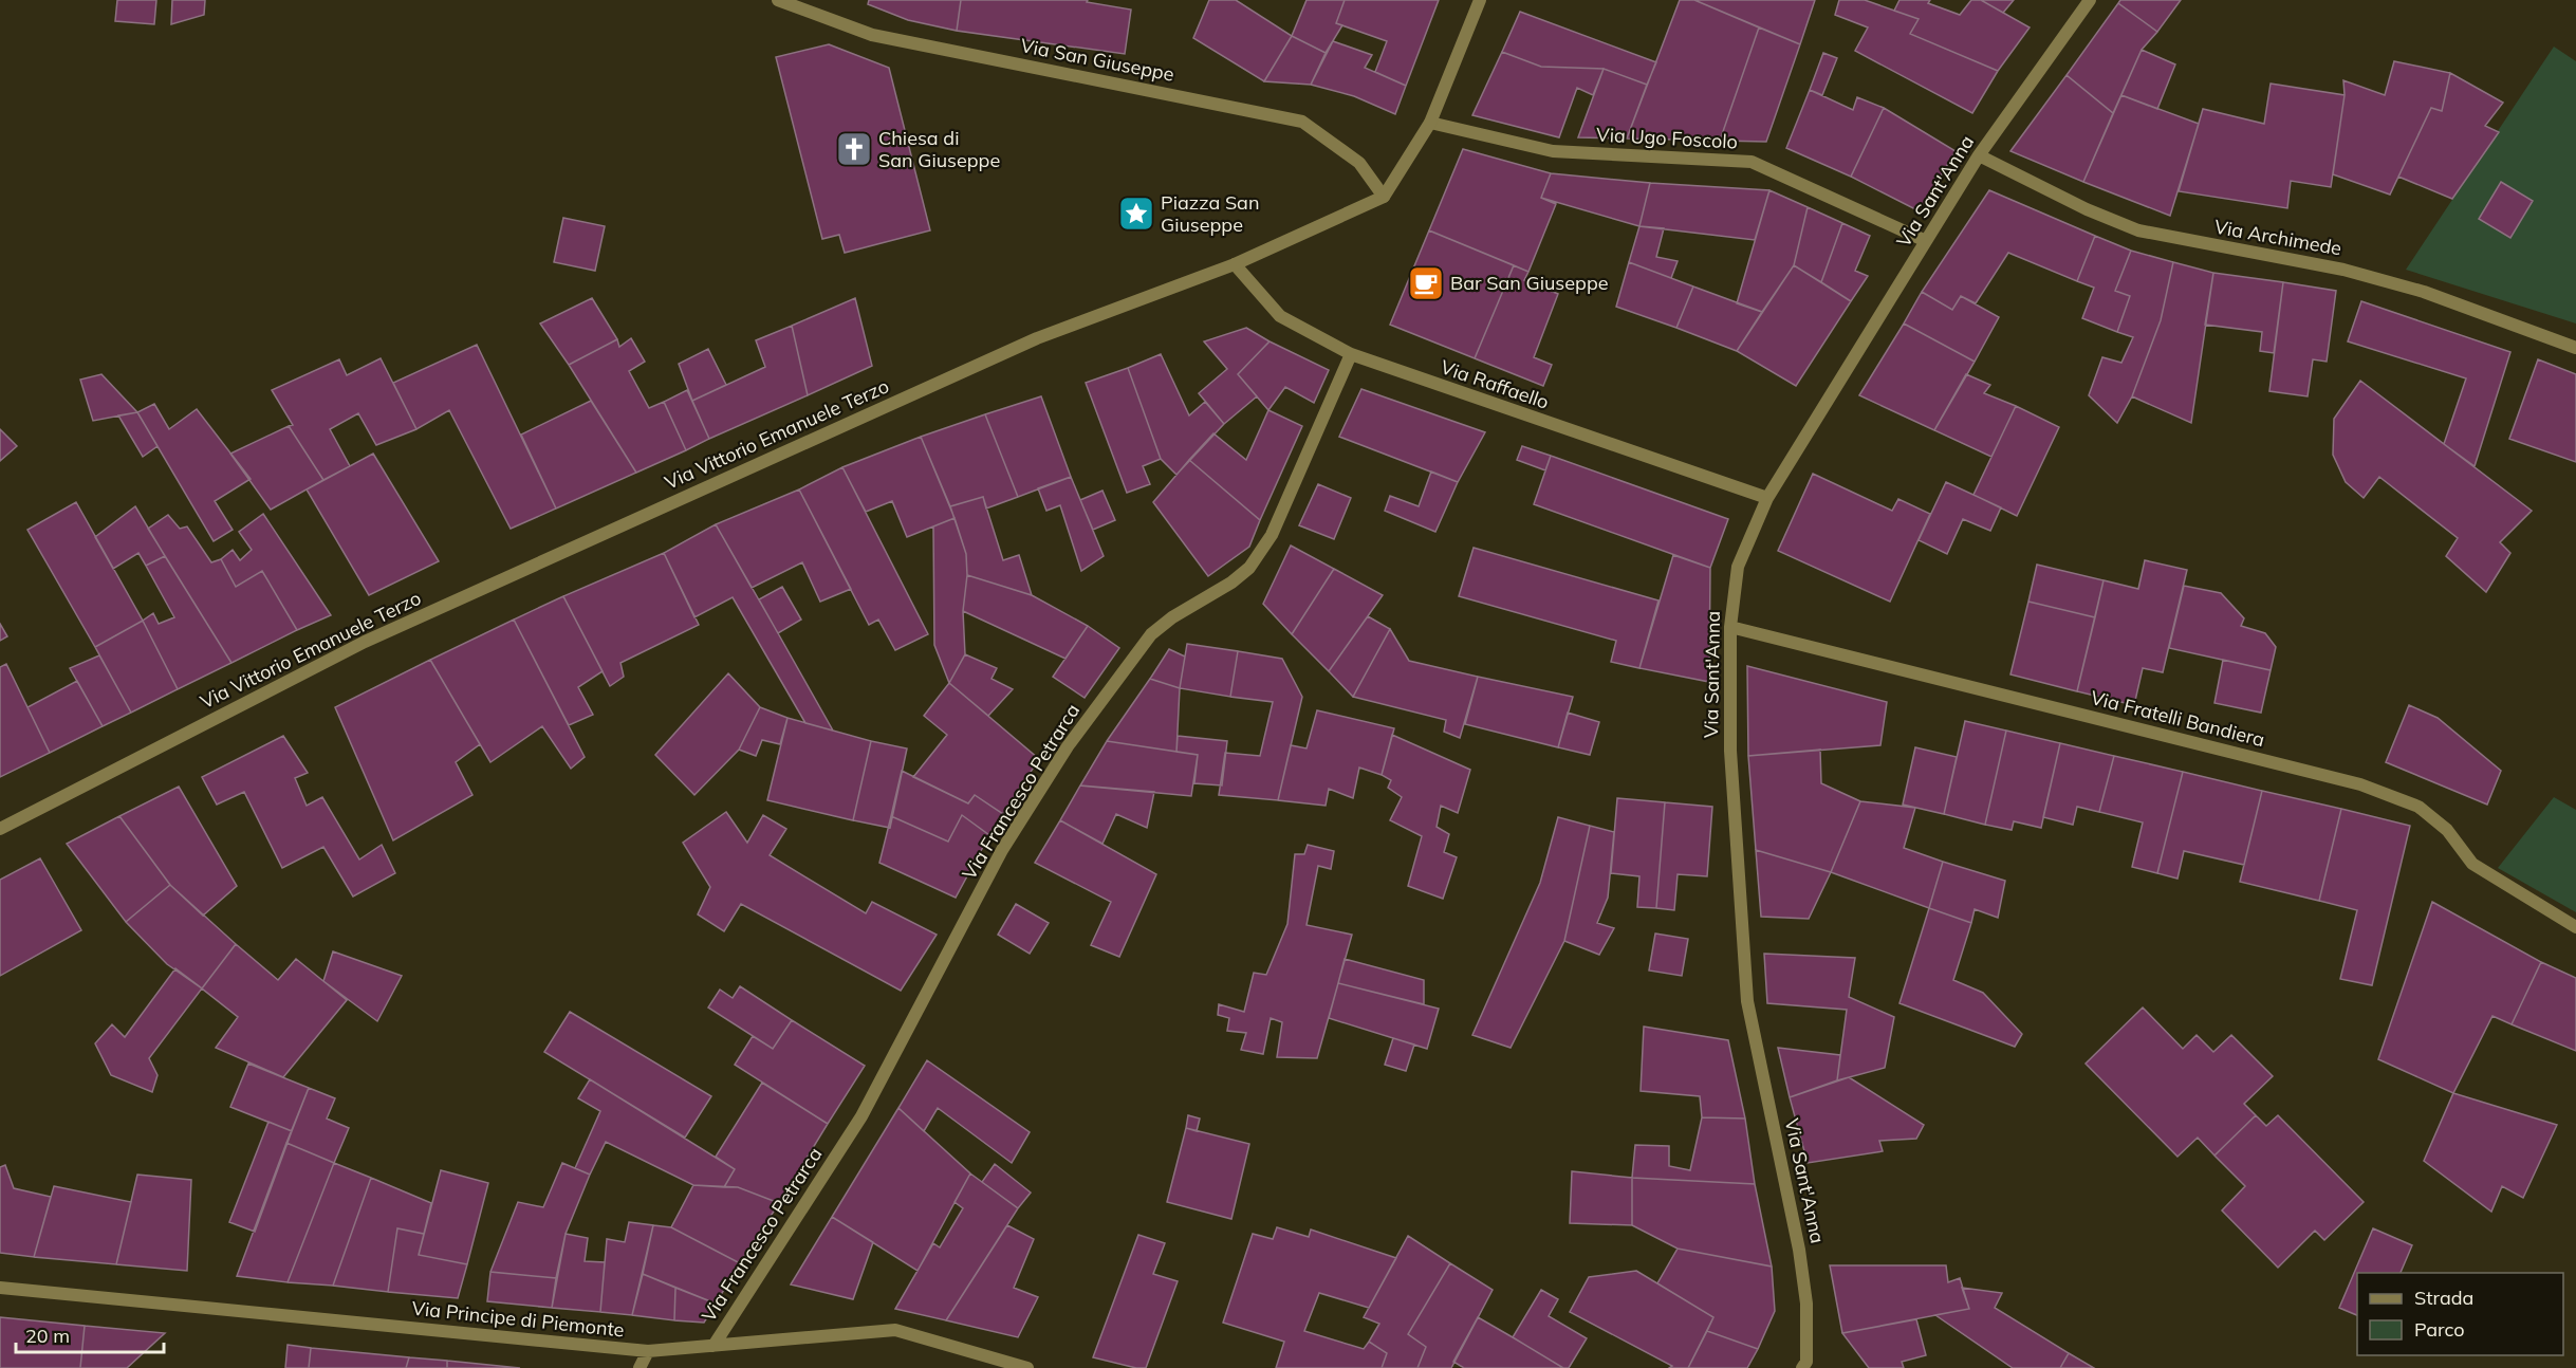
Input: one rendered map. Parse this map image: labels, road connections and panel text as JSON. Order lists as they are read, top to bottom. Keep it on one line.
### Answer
{"streets":{"street":["Via San Giuseppe","Via Ugo Foscolo","Via Sant'Anna","Via Archimede","Via Raffaello","Via Vittorio Emanuele Terzo","Via Fratelli Bandiera","Via Francesco Petrarca","Via Principe di Piemonte"]},"crossings":[["Via San Giuseppe","Via Vittorio Emanuele Terzo"],["Via Ugo Foscolo","Via Sant'Anna"],["Via Sant'Anna","Via Archimede"],["Via Sant'Anna","Via Raffaello"],["Via Sant'Anna","Via Fratelli Bandiera"],["Via Raffaello","Via Vittorio Emanuele Terzo"],["Via Raffaello","Via Francesco Petrarca"],["Via Francesco Petrarca","Via Principe di Piemonte"]],"places":{"church":["Chiesa di San Giuseppe"],"place":["Piazza San Giuseppe"],"cafe":["Bar San Giuseppe"]},"legend":["Strada","Parco"],"scale_bar":"20 m"}
